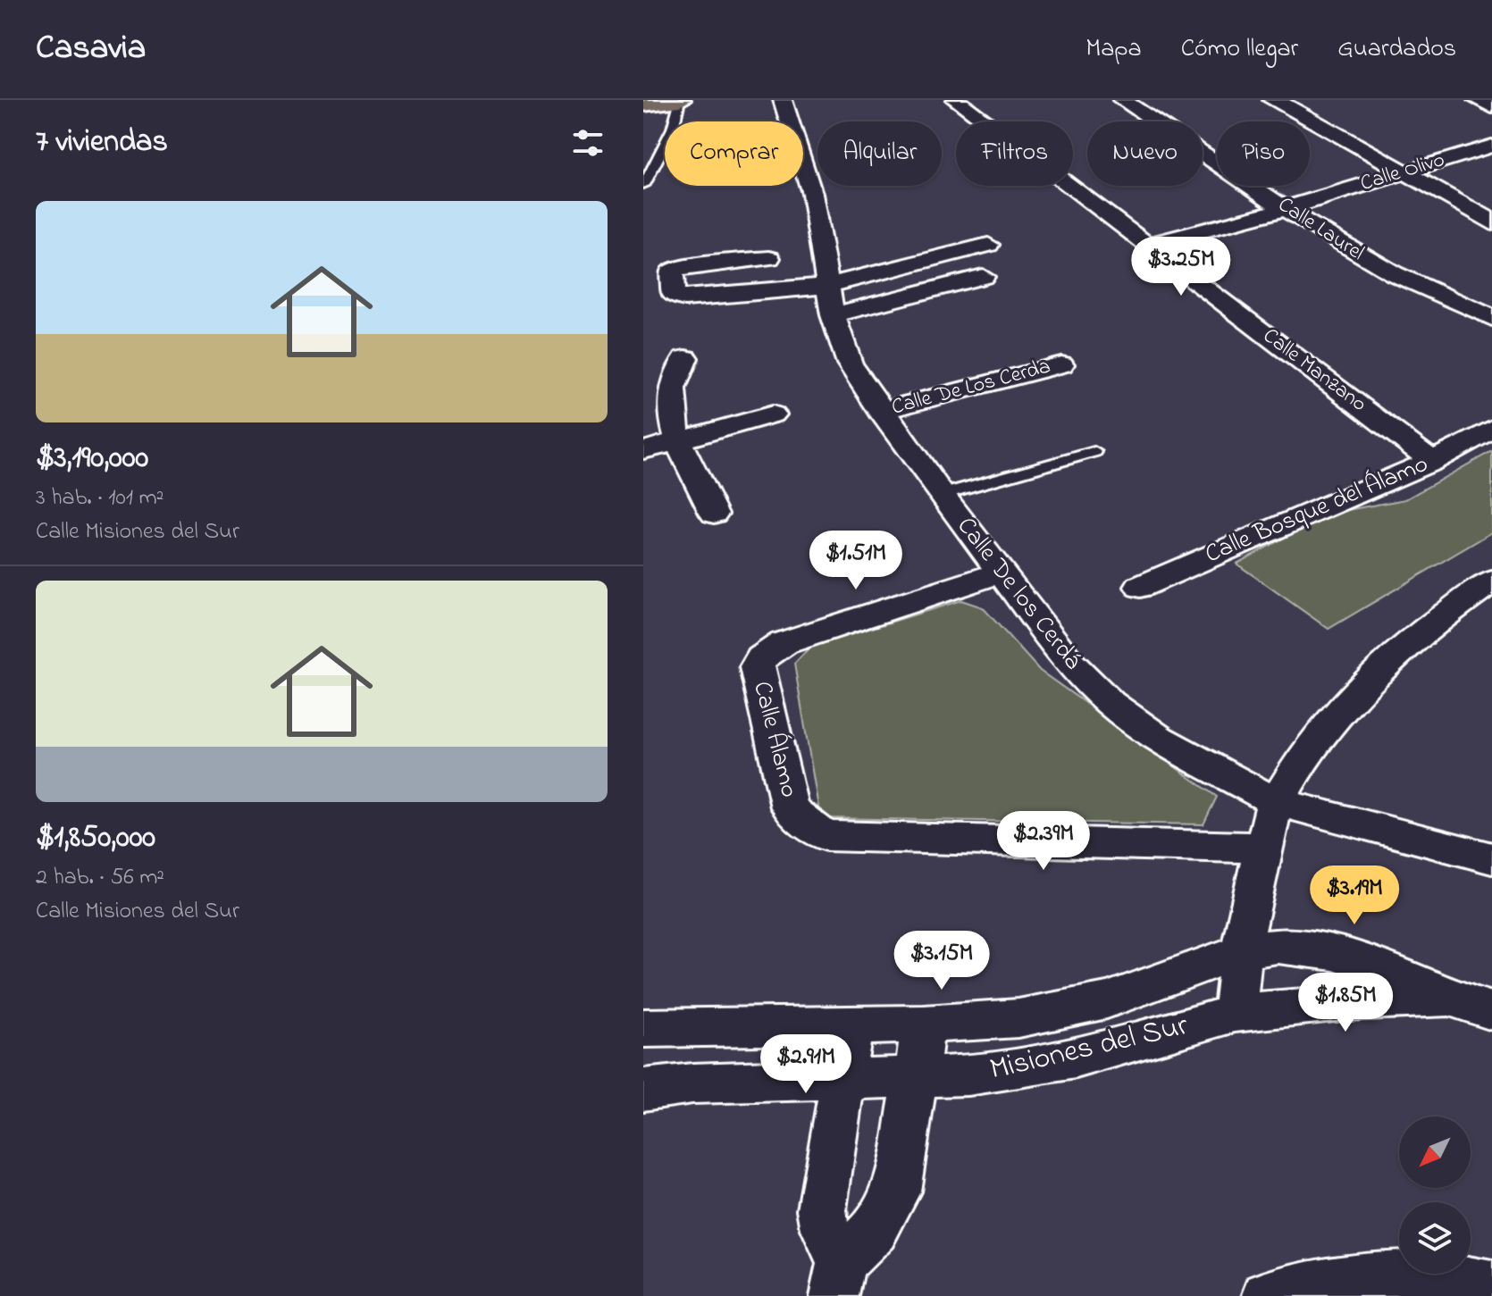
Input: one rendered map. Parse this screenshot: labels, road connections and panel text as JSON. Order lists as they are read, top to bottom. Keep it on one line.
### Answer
{"streets":{"street":["Calle Olivo","Calle Laurel","Calle Manzano","Calle De Los Cerda","Calle Bosque del Álamo","Calle De los Cerdá","Calle Álamo","Misiones del Sur"]},"crossings":[["Calle Olivo","Calle Laurel"],["Calle Olivo","Calle Manzano"],["Calle Manzano","Calle Bosque del Álamo"],["Calle De Los Cerda","Calle De los Cerdá"],["Calle De los Cerdá","Calle Álamo"]],"north":"bottom left","page":{"header":"Casavia","nav":["Mapa","Cómo llegar","Guardados"],"heading":"7 viviendas","chip":["Comprar","Alquilar","Filtros","Nuevo","Piso"],"list":[{"name":"$3,190,000","note":"3 hab. · 101 m² · Calle Misiones del Sur"},{"name":"$1,850,000","note":"2 hab. · 56 m² · Calle Misiones del Sur"}],"price":["$3.25M","$1.51M","$2.39M","$3.19M","$3.15M","$1.85M","$2.91M"]}}
